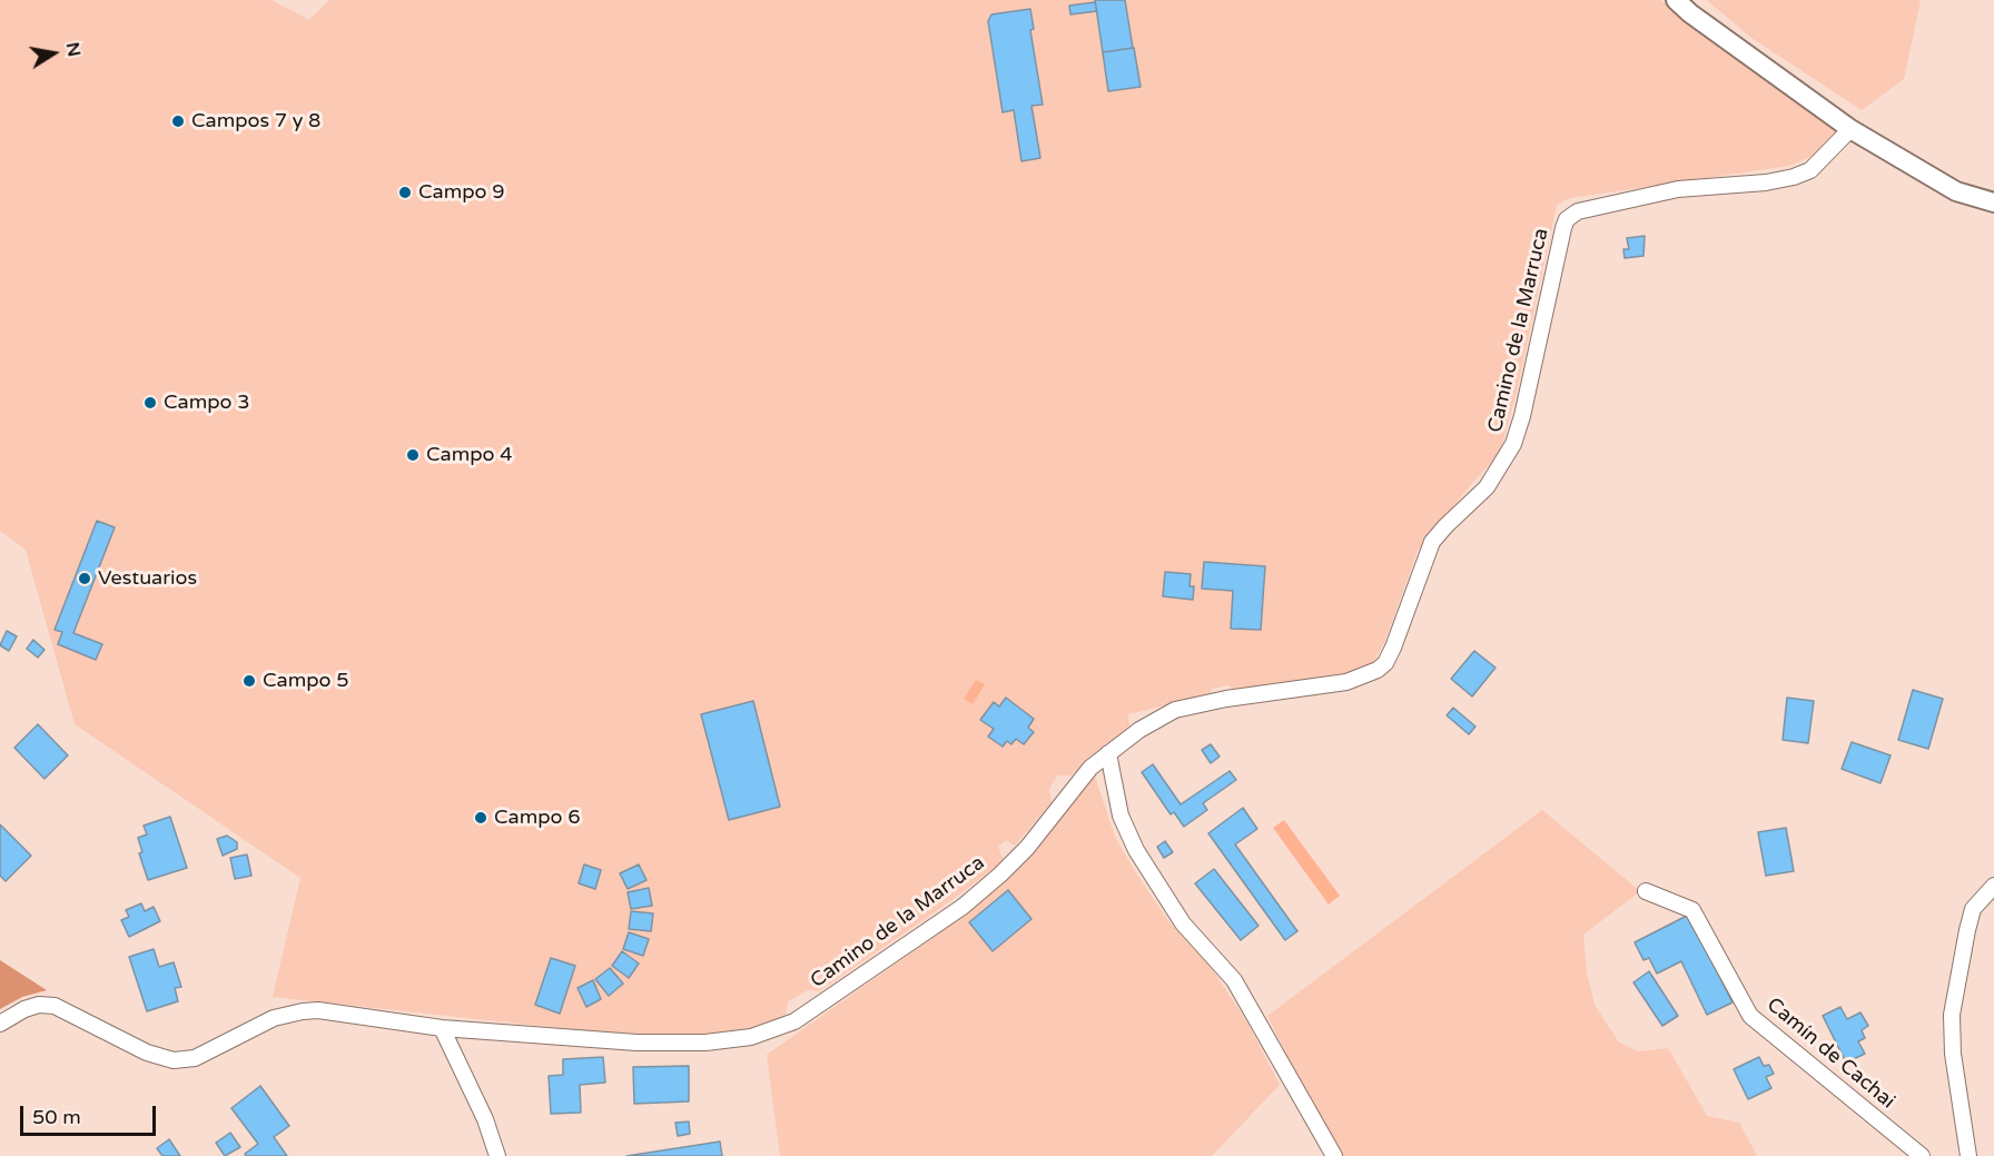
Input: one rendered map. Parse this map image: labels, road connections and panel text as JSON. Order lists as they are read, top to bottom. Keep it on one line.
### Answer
{"streets":{"street":["Camino de la Marruca","Camín de Cachai"]},"places":["Campos 7 y 8","Campo 9","Campo 3","Campo 4","Vestuarios","Campo 5","Campo 6"],"scale_bar":"50 m","north":"right"}
